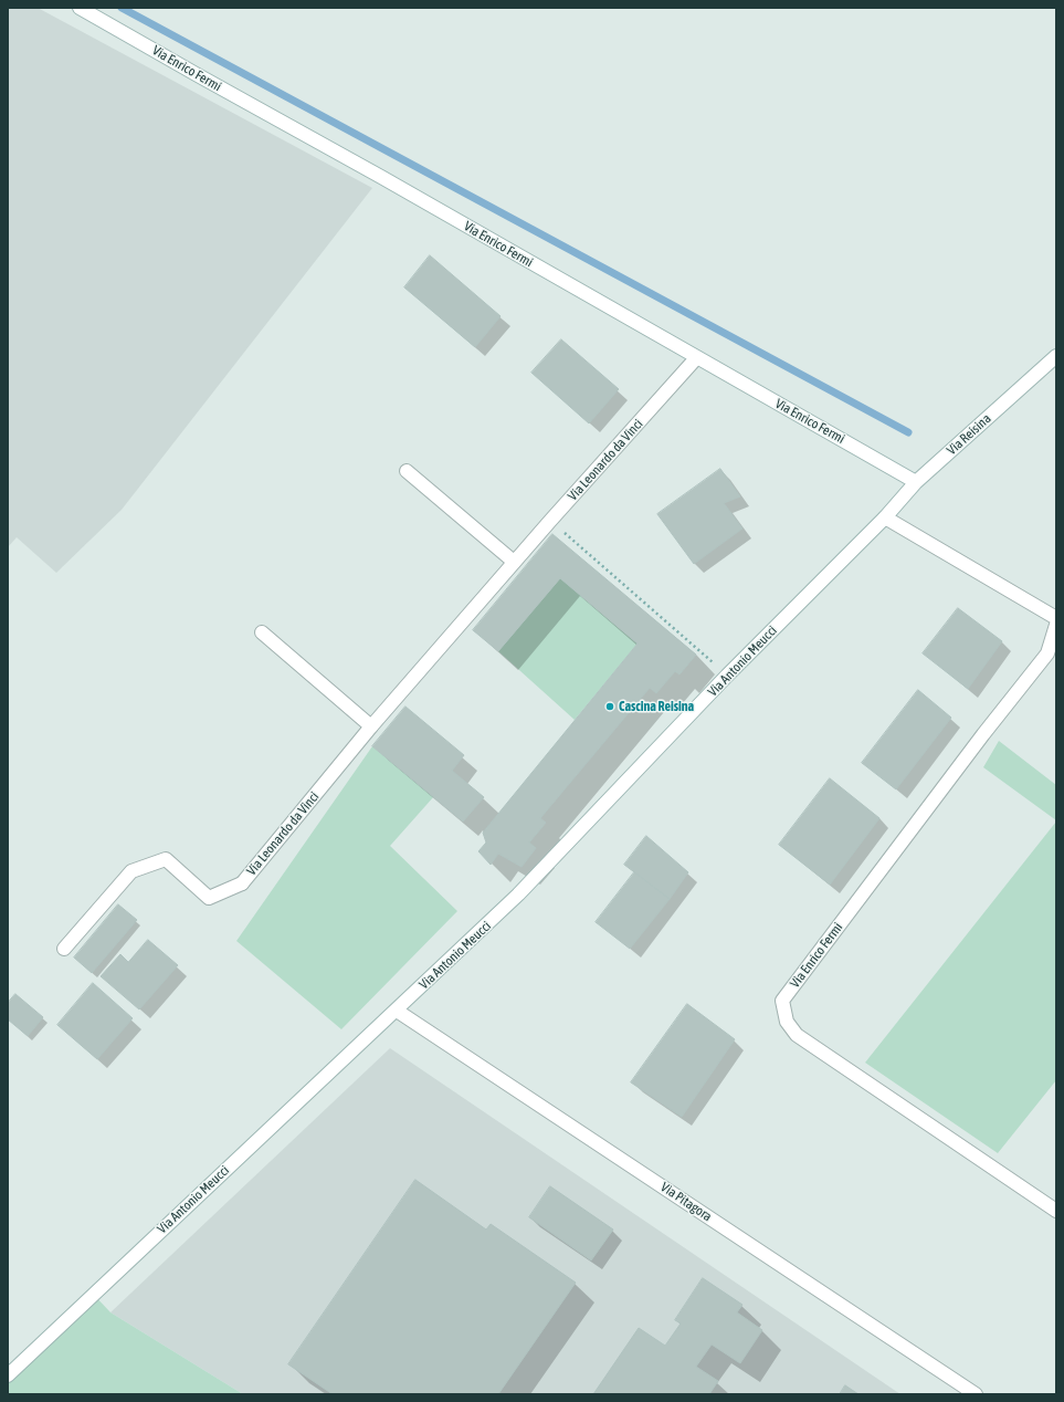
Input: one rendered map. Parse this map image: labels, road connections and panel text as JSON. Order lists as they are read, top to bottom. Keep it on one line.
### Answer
{"streets":{"street":["Via Enrico Fermi","Via Reisina","Via Leonardo da Vinci","Via Antonio Meucci","Via Pitagora"]},"crossings":[["Via Enrico Fermi","Via Reisina"],["Via Enrico Fermi","Via Leonardo da Vinci"],["Via Reisina","Via Antonio Meucci"],["Via Antonio Meucci","Via Pitagora"]],"places":["Cascina Reisina"]}
